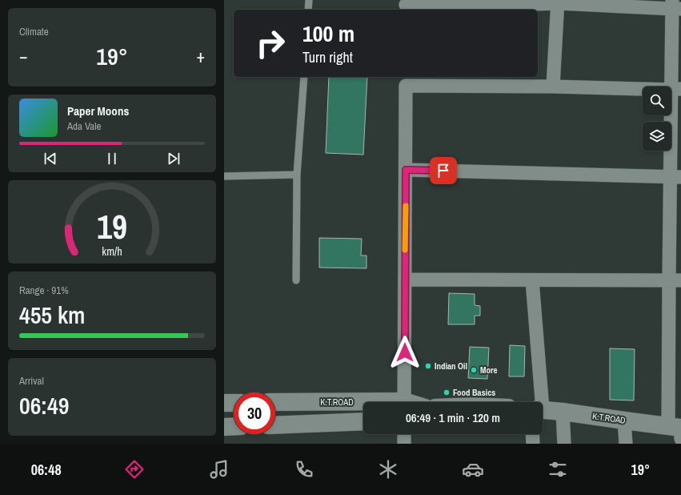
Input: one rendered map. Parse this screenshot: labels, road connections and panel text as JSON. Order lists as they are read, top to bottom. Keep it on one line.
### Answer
{"streets":{"main road":["K.T.ROAD"]},"places":["Indian Oil","More","Food Basics"],"page":{"tile":["Climate",["Range · 91%","455 km"],["Arrival","06:49"]],"turn":["100 m","Turn right"],"heat":["−","19°","+"],"song":["Paper Moons","Ada Vale"],"limit":"30","trip":"06:49 · 1 min · 120 m","tabs":["06:48","19°"],"gauge":["19","km/h"]}}
